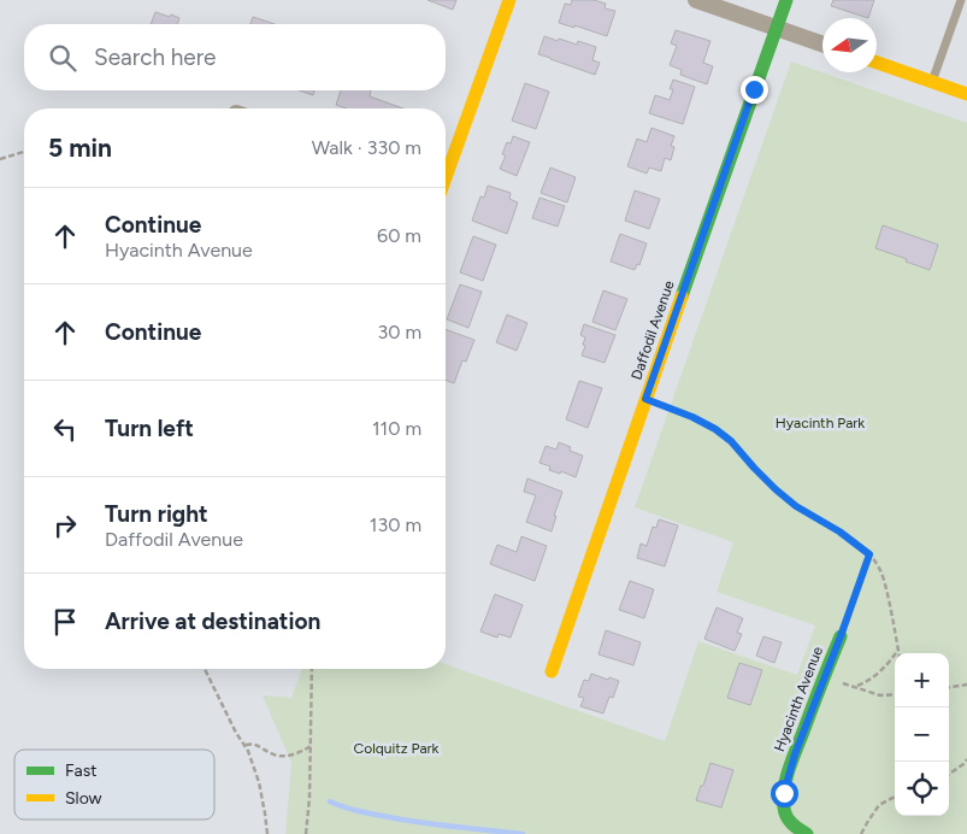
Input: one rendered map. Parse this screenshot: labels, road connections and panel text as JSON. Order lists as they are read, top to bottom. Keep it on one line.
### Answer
{"streets":{"street":["Daffodil Avenue","Hyacinth Avenue"]},"parks":["Hyacinth Park","Colquitz Park"],"legend":["Fast","Slow"],"north":"left","page":{"search":"Search here","heading":["5 min","Walk · 330 m"],"list":[["Continue","Hyacinth Avenue","60 m"],["Continue","30 m"],["Turn left","110 m"],["Turn right","Daffodil Avenue","130 m"],"Arrive at destination"],"map_buttons":["+","−"]}}
